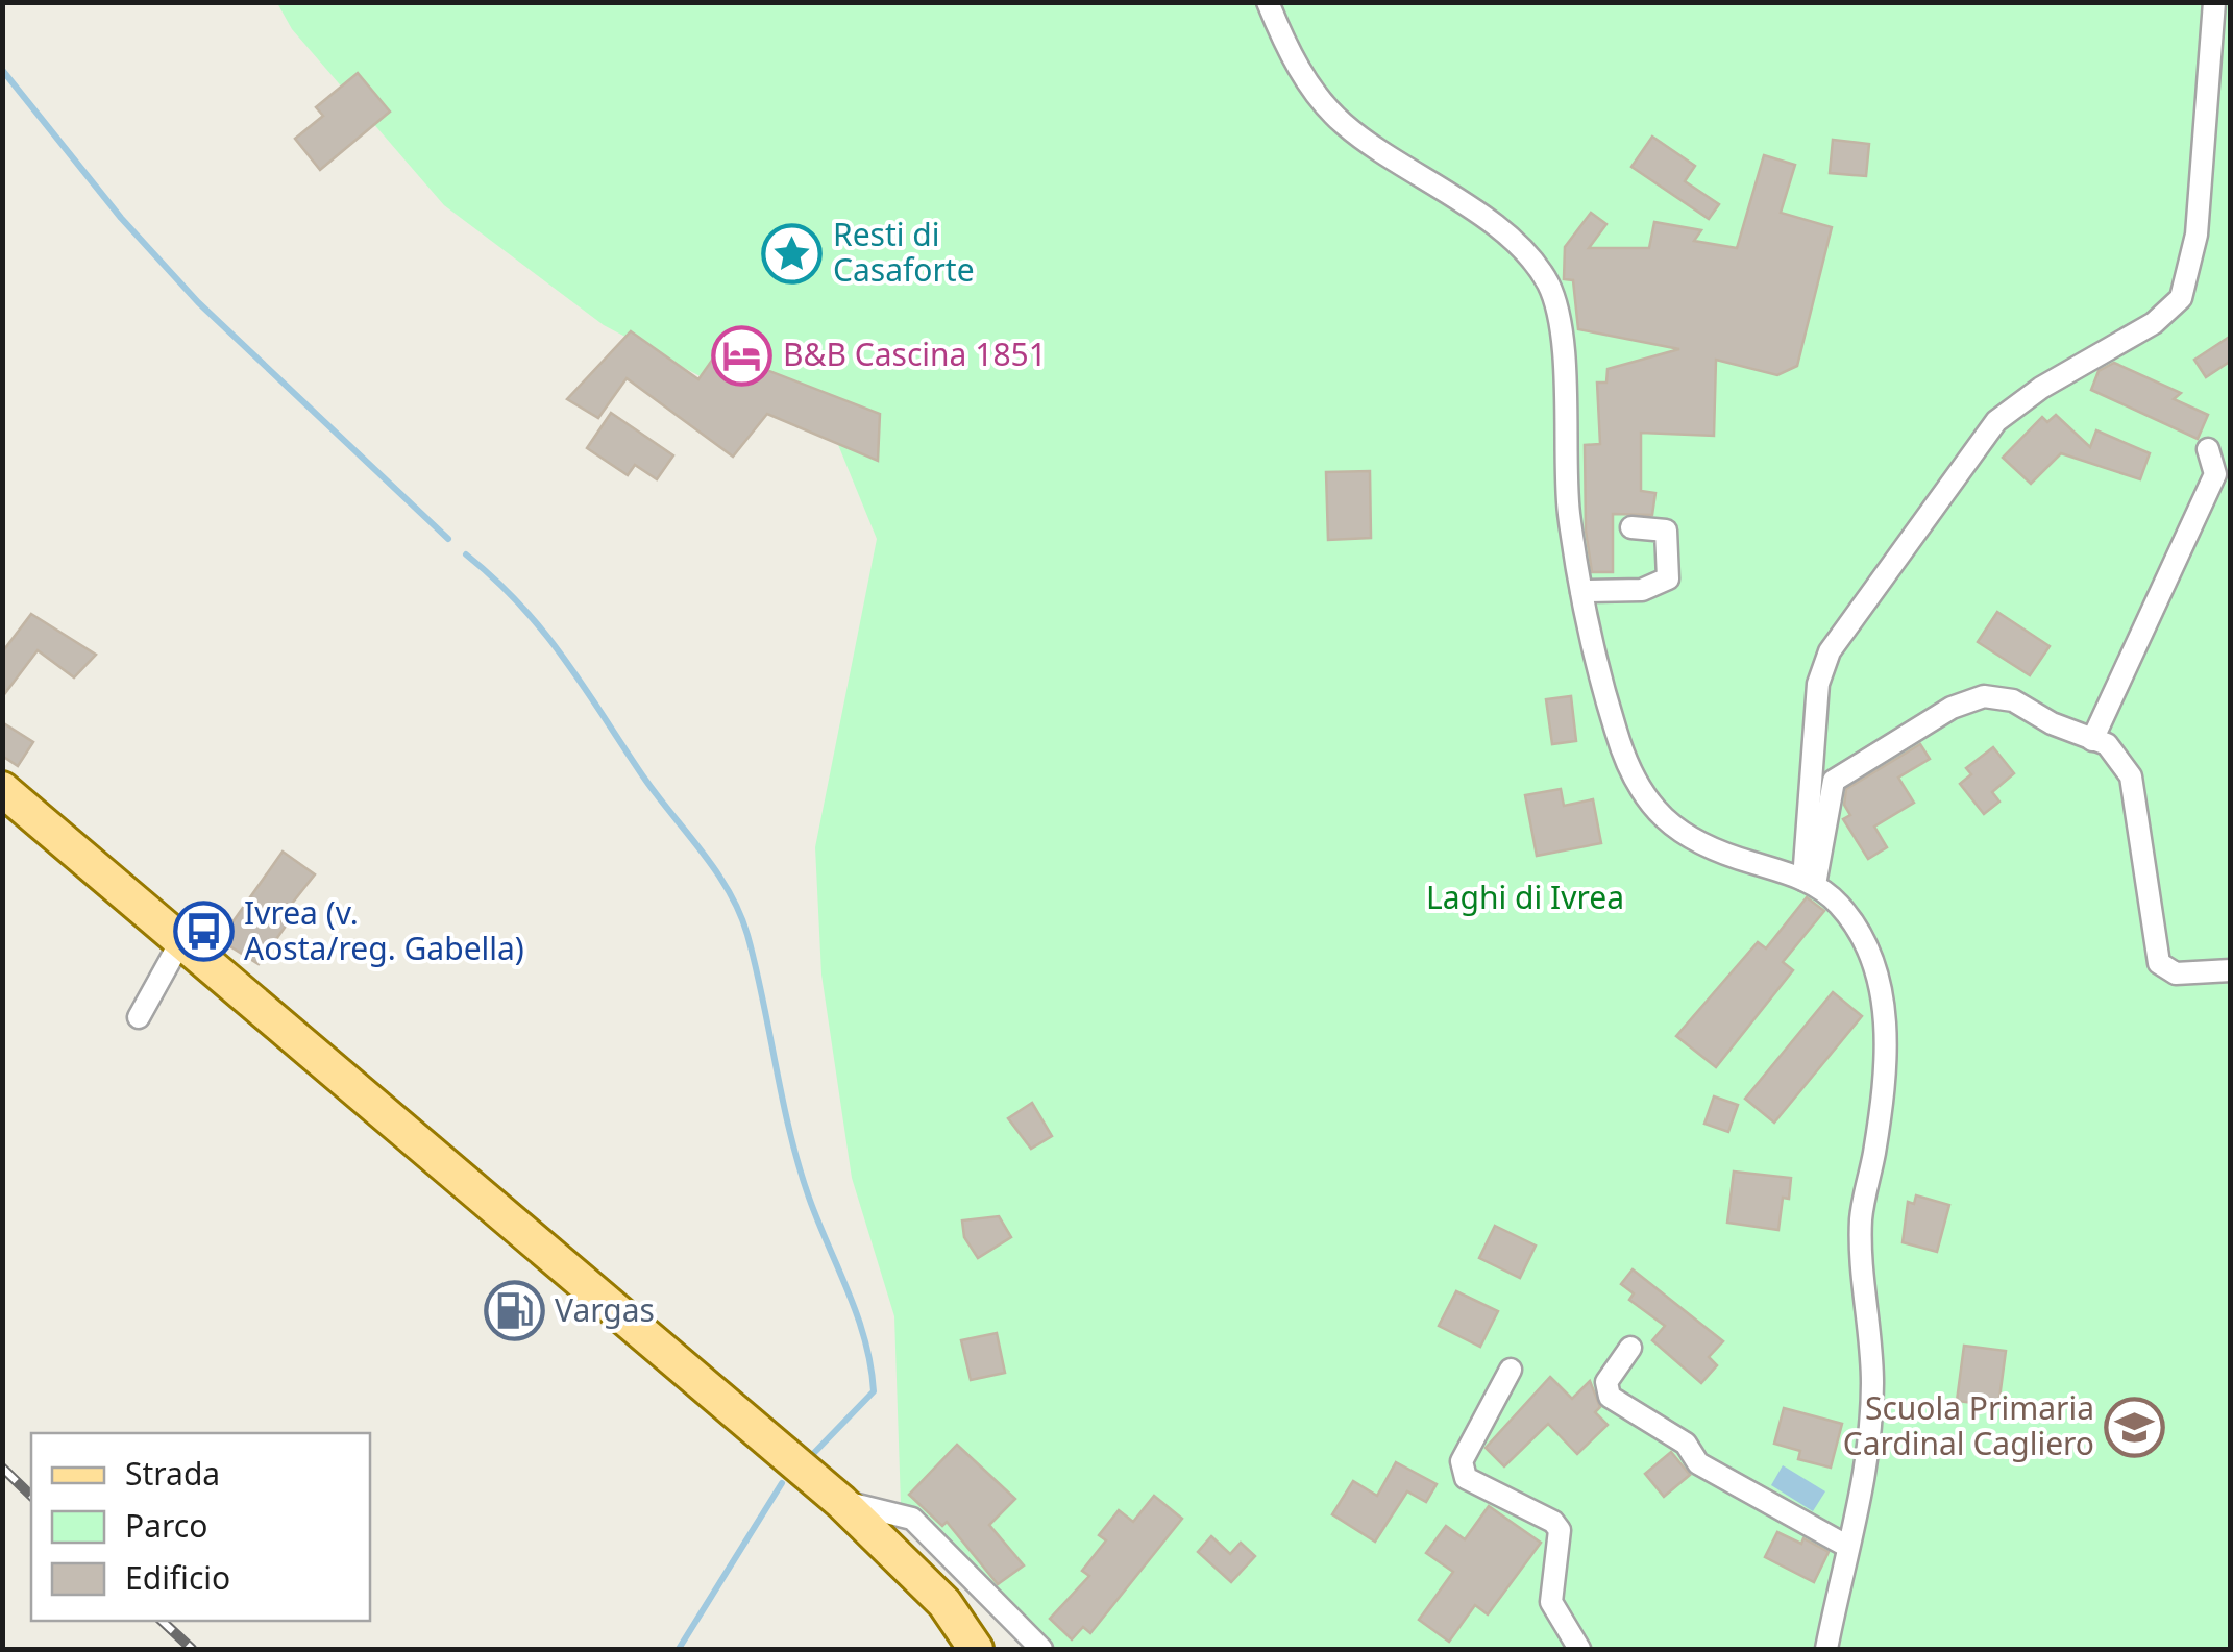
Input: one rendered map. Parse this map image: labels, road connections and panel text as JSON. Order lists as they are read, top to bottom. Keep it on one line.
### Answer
{"parks":["Laghi di Ivrea"],"places":{"place":["Resti di Casaforte"],"hotel":["B&B Cascina 1851"],"bus stop":["Ivrea (v. Aosta/reg. Gabella)"],"fuel station":["Vargas"],"school or university":["Scuola Primaria Cardinal Cagliero"]},"legend":["Strada","Parco","Edificio"]}
